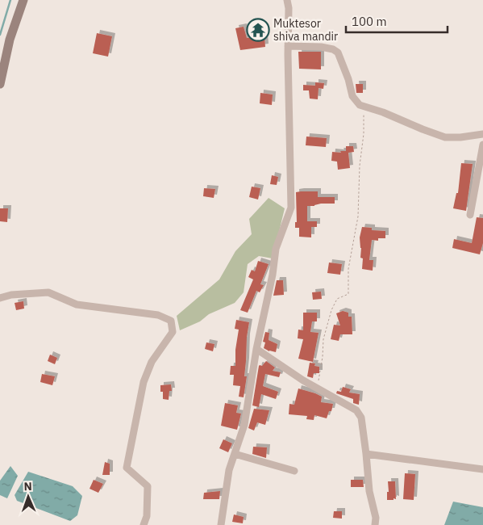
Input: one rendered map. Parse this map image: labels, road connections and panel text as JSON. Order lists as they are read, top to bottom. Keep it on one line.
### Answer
{"places":{"temple":["Muktesor shiva mandir"]},"scale_bar":"100 m","north":"top"}
